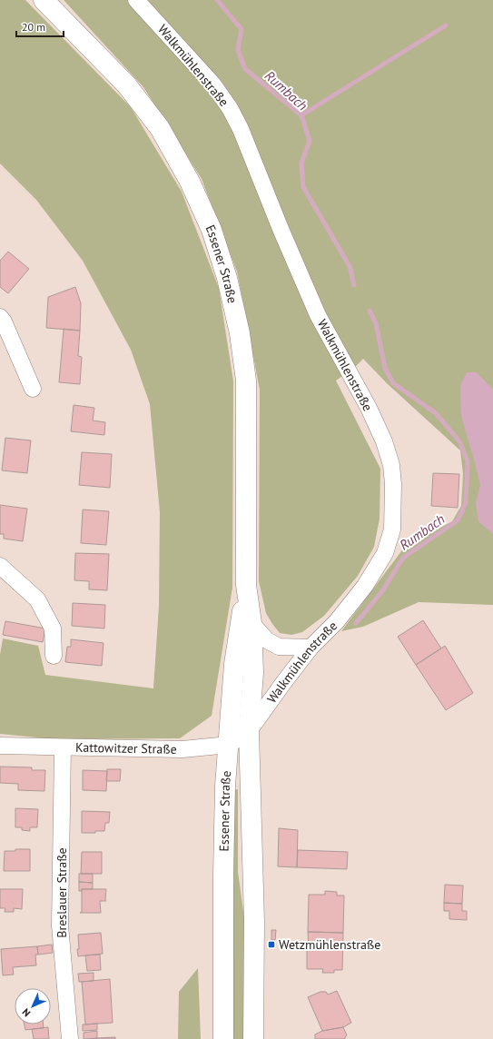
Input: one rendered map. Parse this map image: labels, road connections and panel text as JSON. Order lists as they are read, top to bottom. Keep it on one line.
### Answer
{"streets":{"main road":["Essener Straße"],"street":["Walkmühlenstraße","Kattowitzer Straße","Breslauer Straße"]},"crossings":[["Walkmühlenstraße","Essener Straße"],["Walkmühlenstraße","Kattowitzer Straße"],["Essener Straße","Kattowitzer Straße"],["Kattowitzer Straße","Breslauer Straße"]],"water":["Rumbach"],"places":{"transit":["Wetzmühlenstraße"]},"scale_bar":"20 m","north":"bottom left"}
